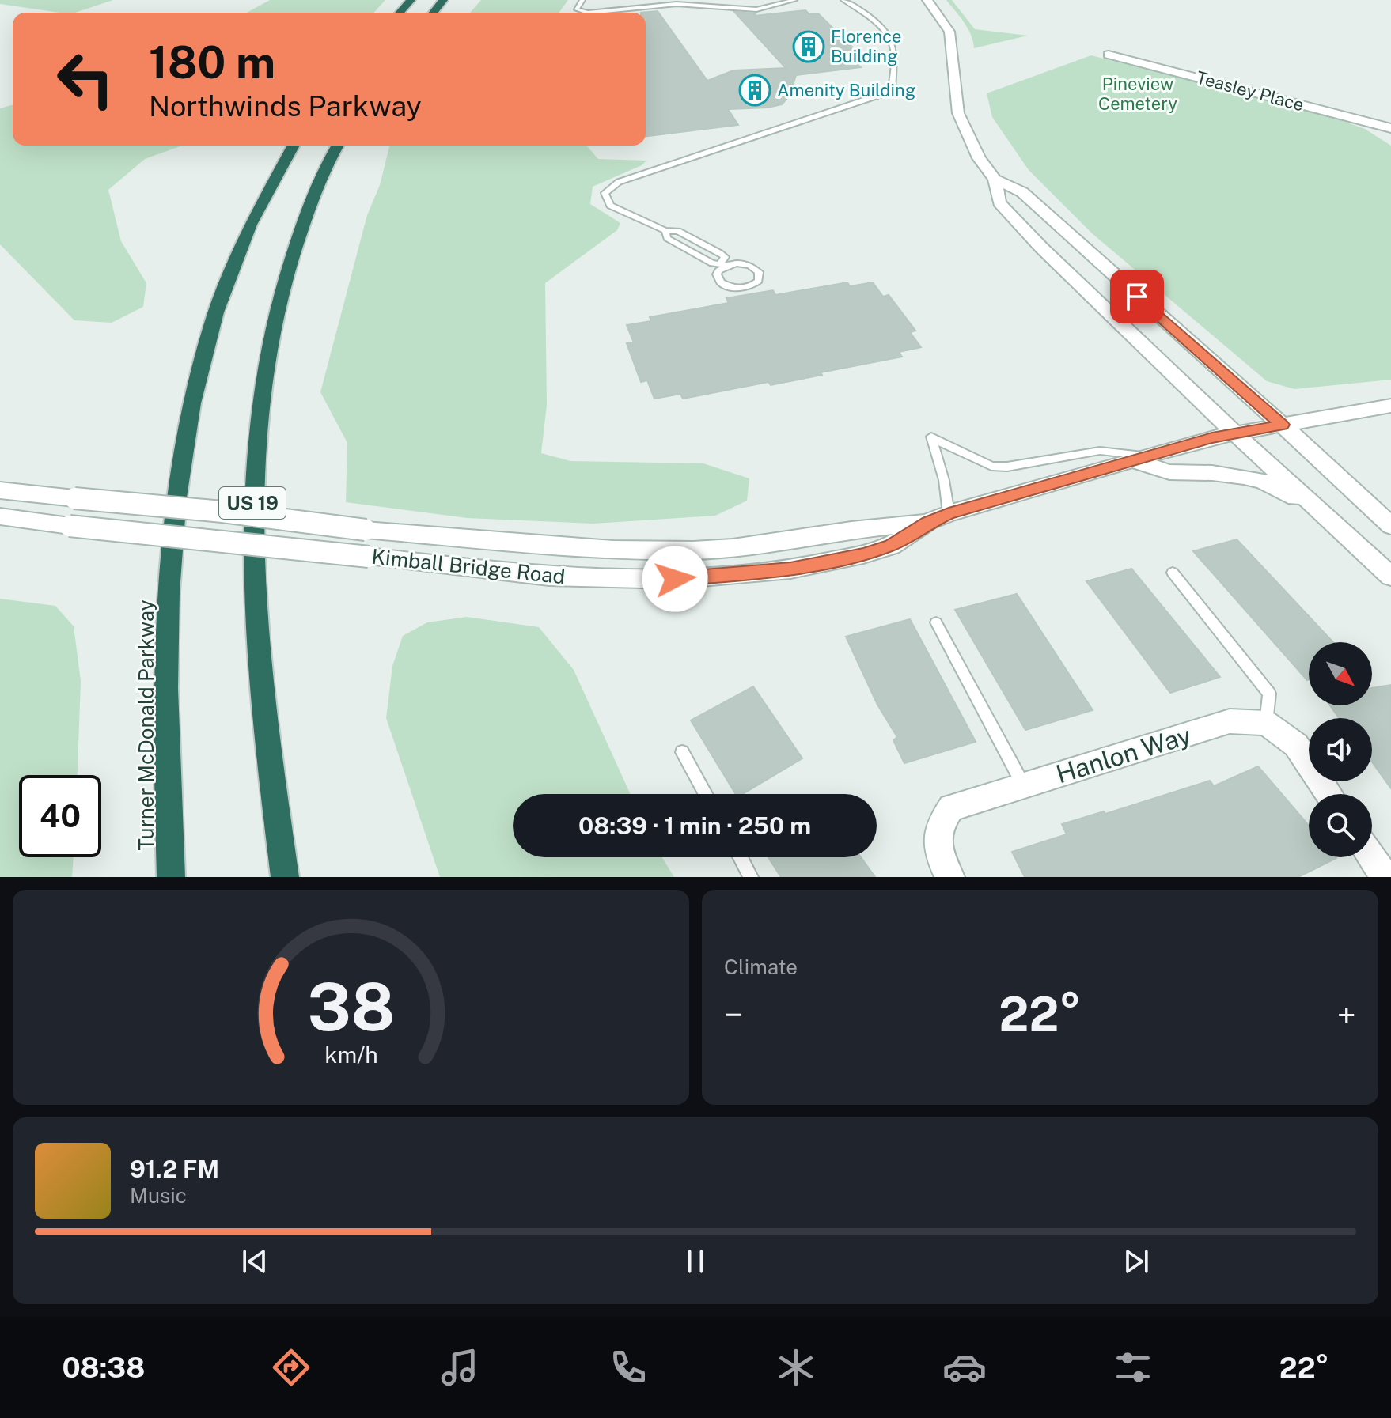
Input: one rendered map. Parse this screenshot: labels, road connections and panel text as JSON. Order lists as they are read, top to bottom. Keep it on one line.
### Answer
{"streets":{"highway":["US 19","Turner McDonald Parkway"],"street":["Teasley Place","Kimball Bridge Road","Hanlon Way"]},"parks":["Pineview Cemetery"],"places":{"building":["Florence Building","Amenity Building"]},"north":"bottom right","page":{"turn":["180 m","Northwinds Parkway"],"limit":"40","trip":"08:39 · 1 min · 250 m","tile":"Climate","heat":["−","22°","+"],"song":["91.2 FM","Music"],"tabs":["08:38","22°"],"gauge":["38","km/h"]}}
